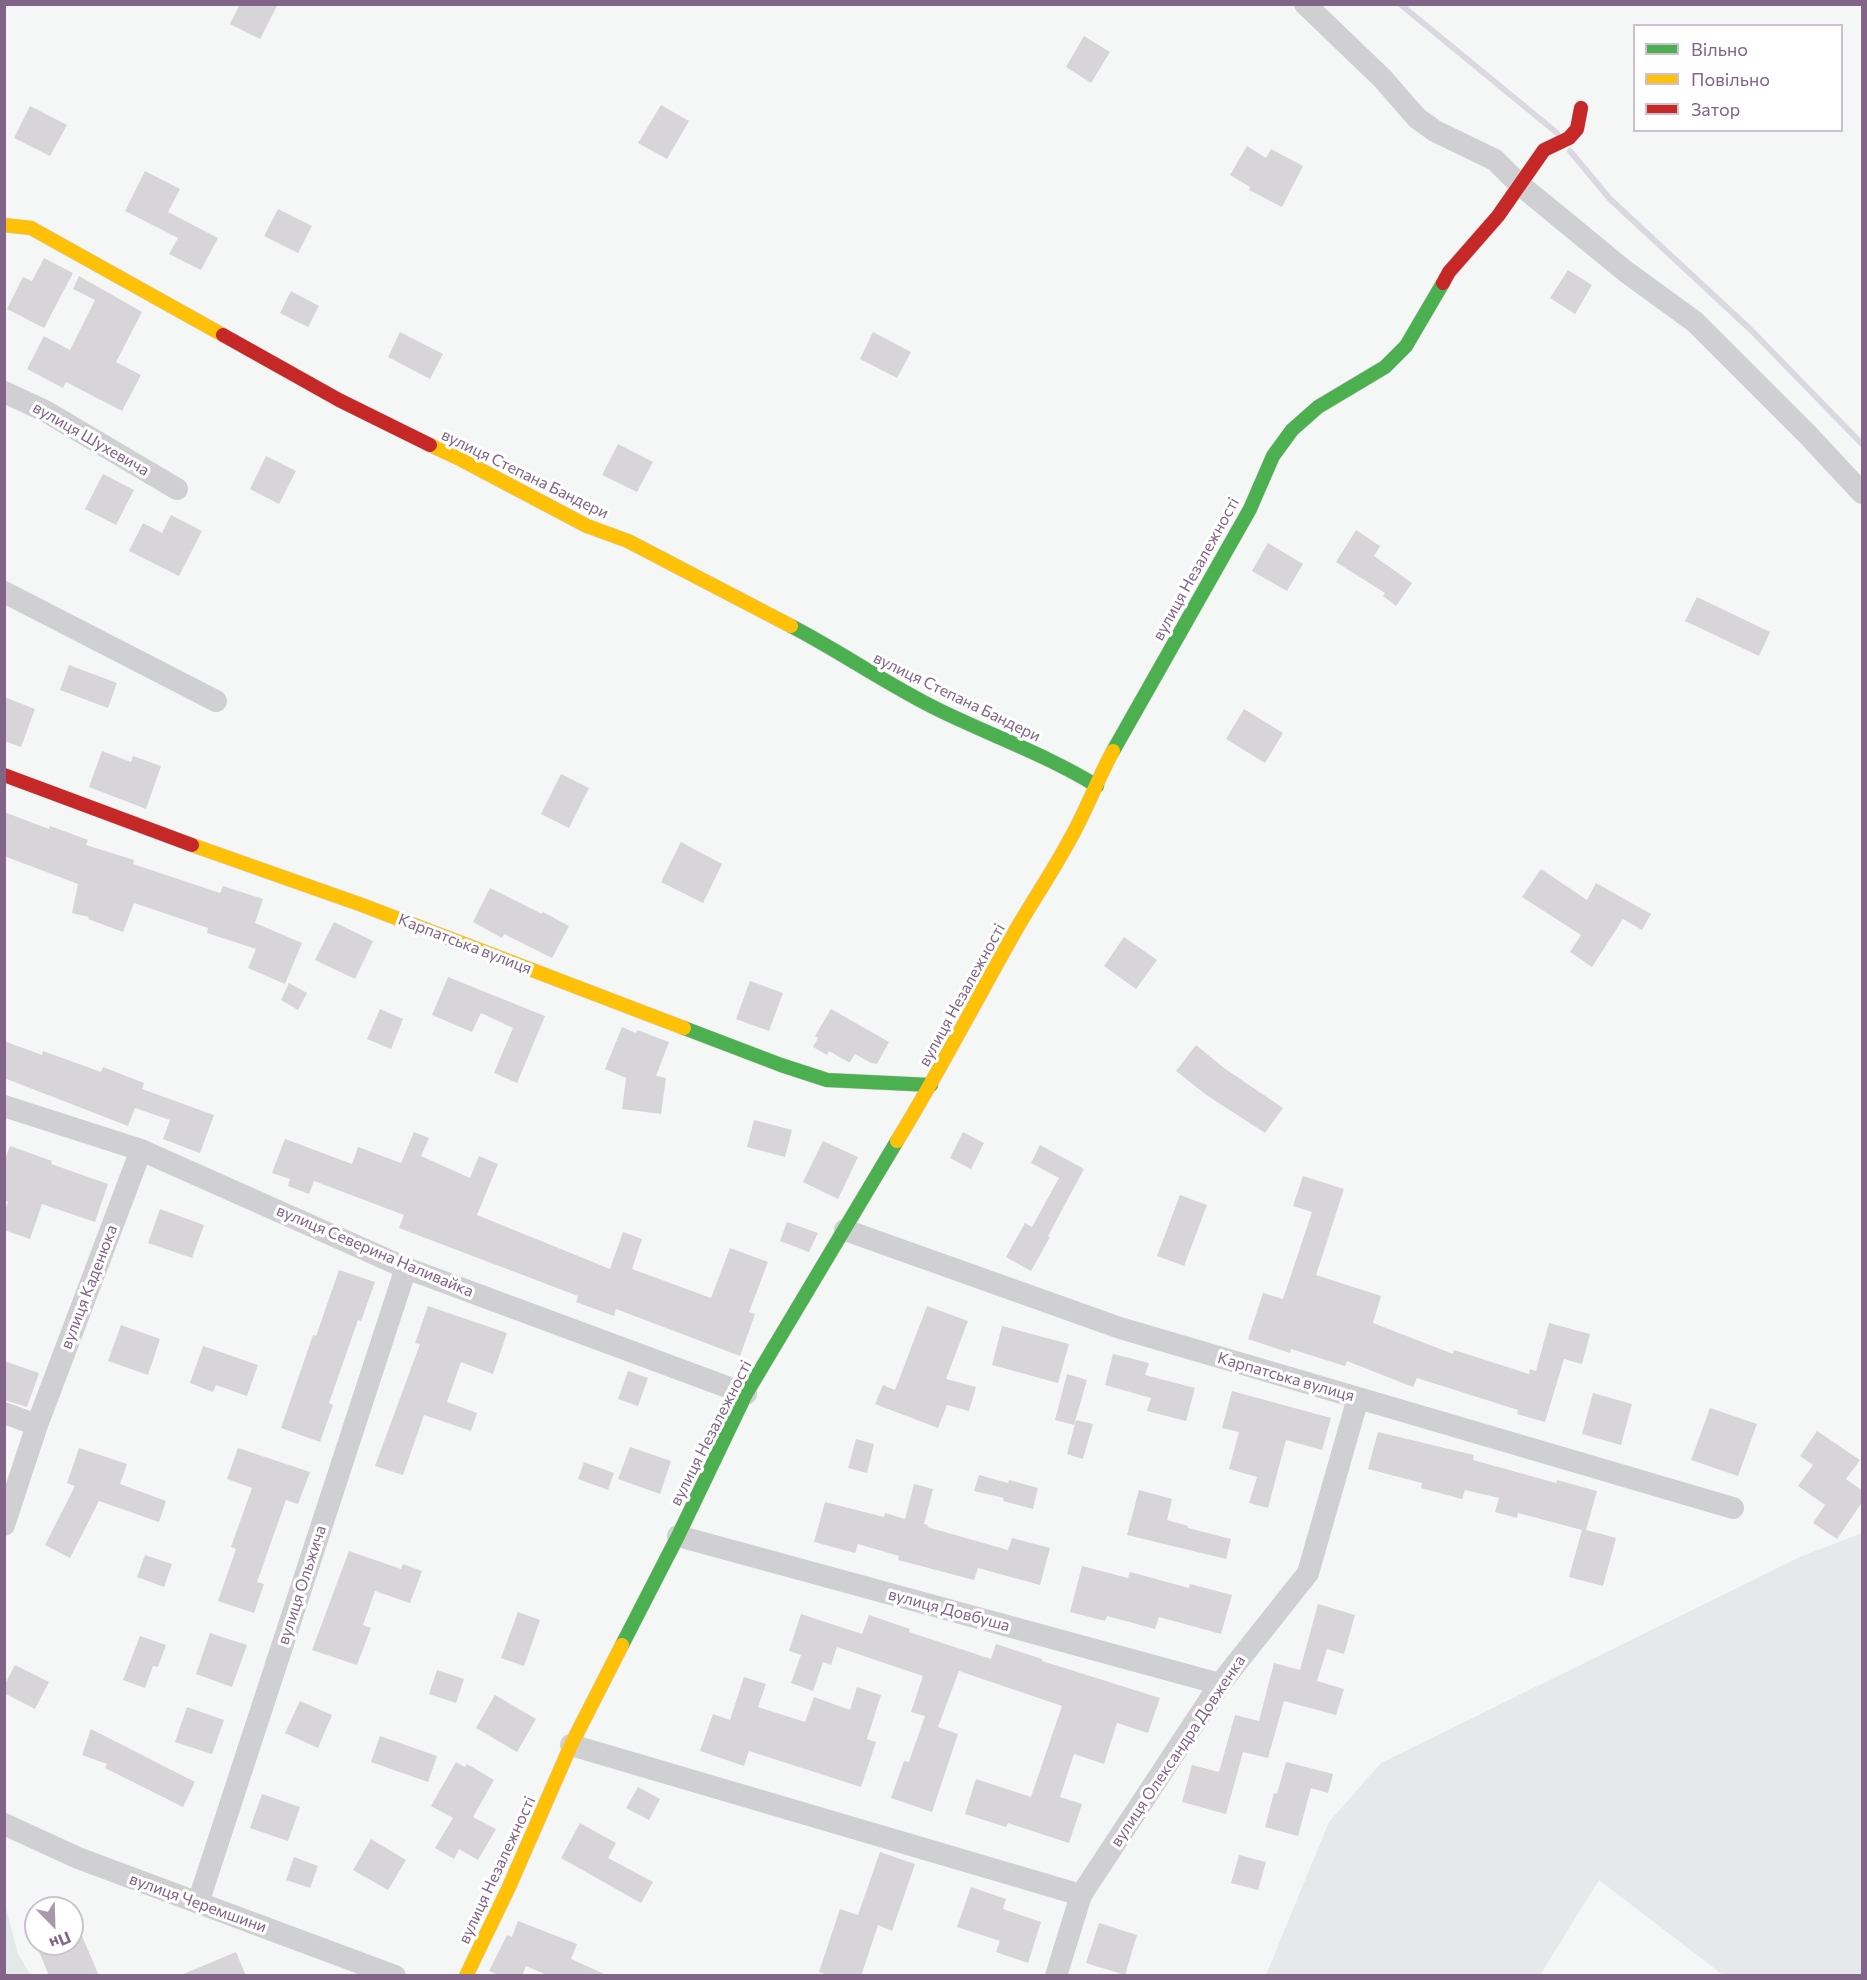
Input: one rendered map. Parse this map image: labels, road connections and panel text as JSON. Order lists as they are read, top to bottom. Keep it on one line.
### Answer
{"streets":{"street":["вулиця Шухевича","вулиця Степана Бандери","вулиця Незалежності","Карпатська вулиця","вулиця Северина Наливайка","вулиця Каденюка","вулиця Ольжича","вулиця Довбуша","вулиця Олександра Довженка","вулиця Черемшини"]},"crossings":[["вулиця Степана Бандери","вулиця Незалежності"],["вулиця Незалежності","Карпатська вулиця"],["вулиця Незалежності","вулиця Северина Наливайка"],["вулиця Незалежності","вулиця Довбуша"],["Карпатська вулиця","вулиця Олександра Довженка"],["вулиця Северина Наливайка","вулиця Каденюка"],["вулиця Северина Наливайка","вулиця Ольжича"],["вулиця Ольжича","вулиця Черемшини"],["вулиця Довбуша","вулиця Олександра Довженка"]],"legend":["Вільно","Повільно","Затор"],"north":"bottom right"}
